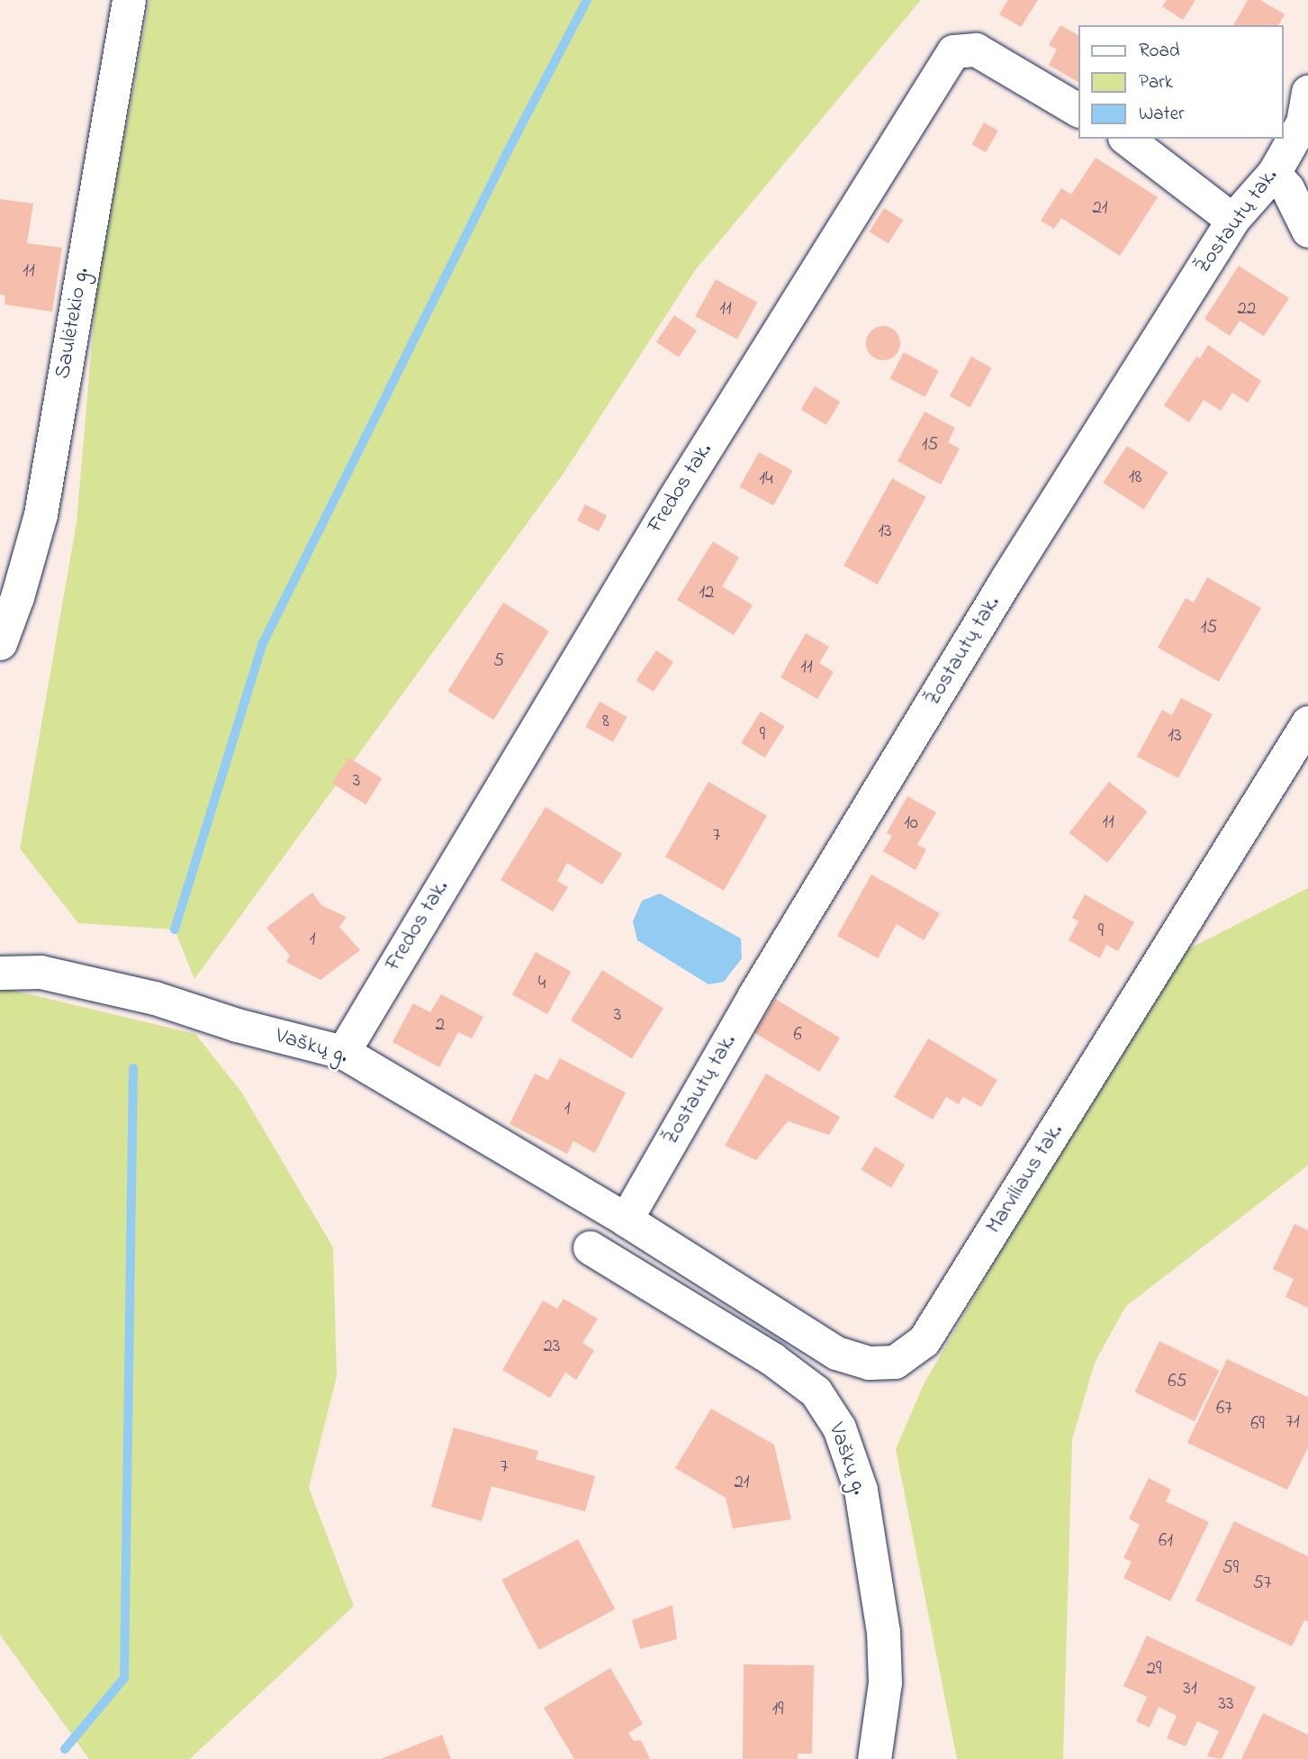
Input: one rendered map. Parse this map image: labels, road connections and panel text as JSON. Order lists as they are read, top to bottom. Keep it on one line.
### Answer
{"streets":{"street":["Žostautų tak.","Saulėtekio g.","Fredos tak.","Vaškų g.","Marviliaus tak."]},"crossings":[["Žostautų tak.","Vaškų g."],["Žostautų tak.","Marviliaus tak."],["Fredos tak.","Vaškų g."],["Vaškų g.","Marviliaus tak."]],"house_numbers":["21","11","11","22","15","18","14","13","12","15","5","11","8","9","13","3","11","10","7","9","1","4","3","2","6","1","23","65","67","71","69","7","21","61","59","57","29","31","33","19"],"legend":["Road","Park","Water"]}
